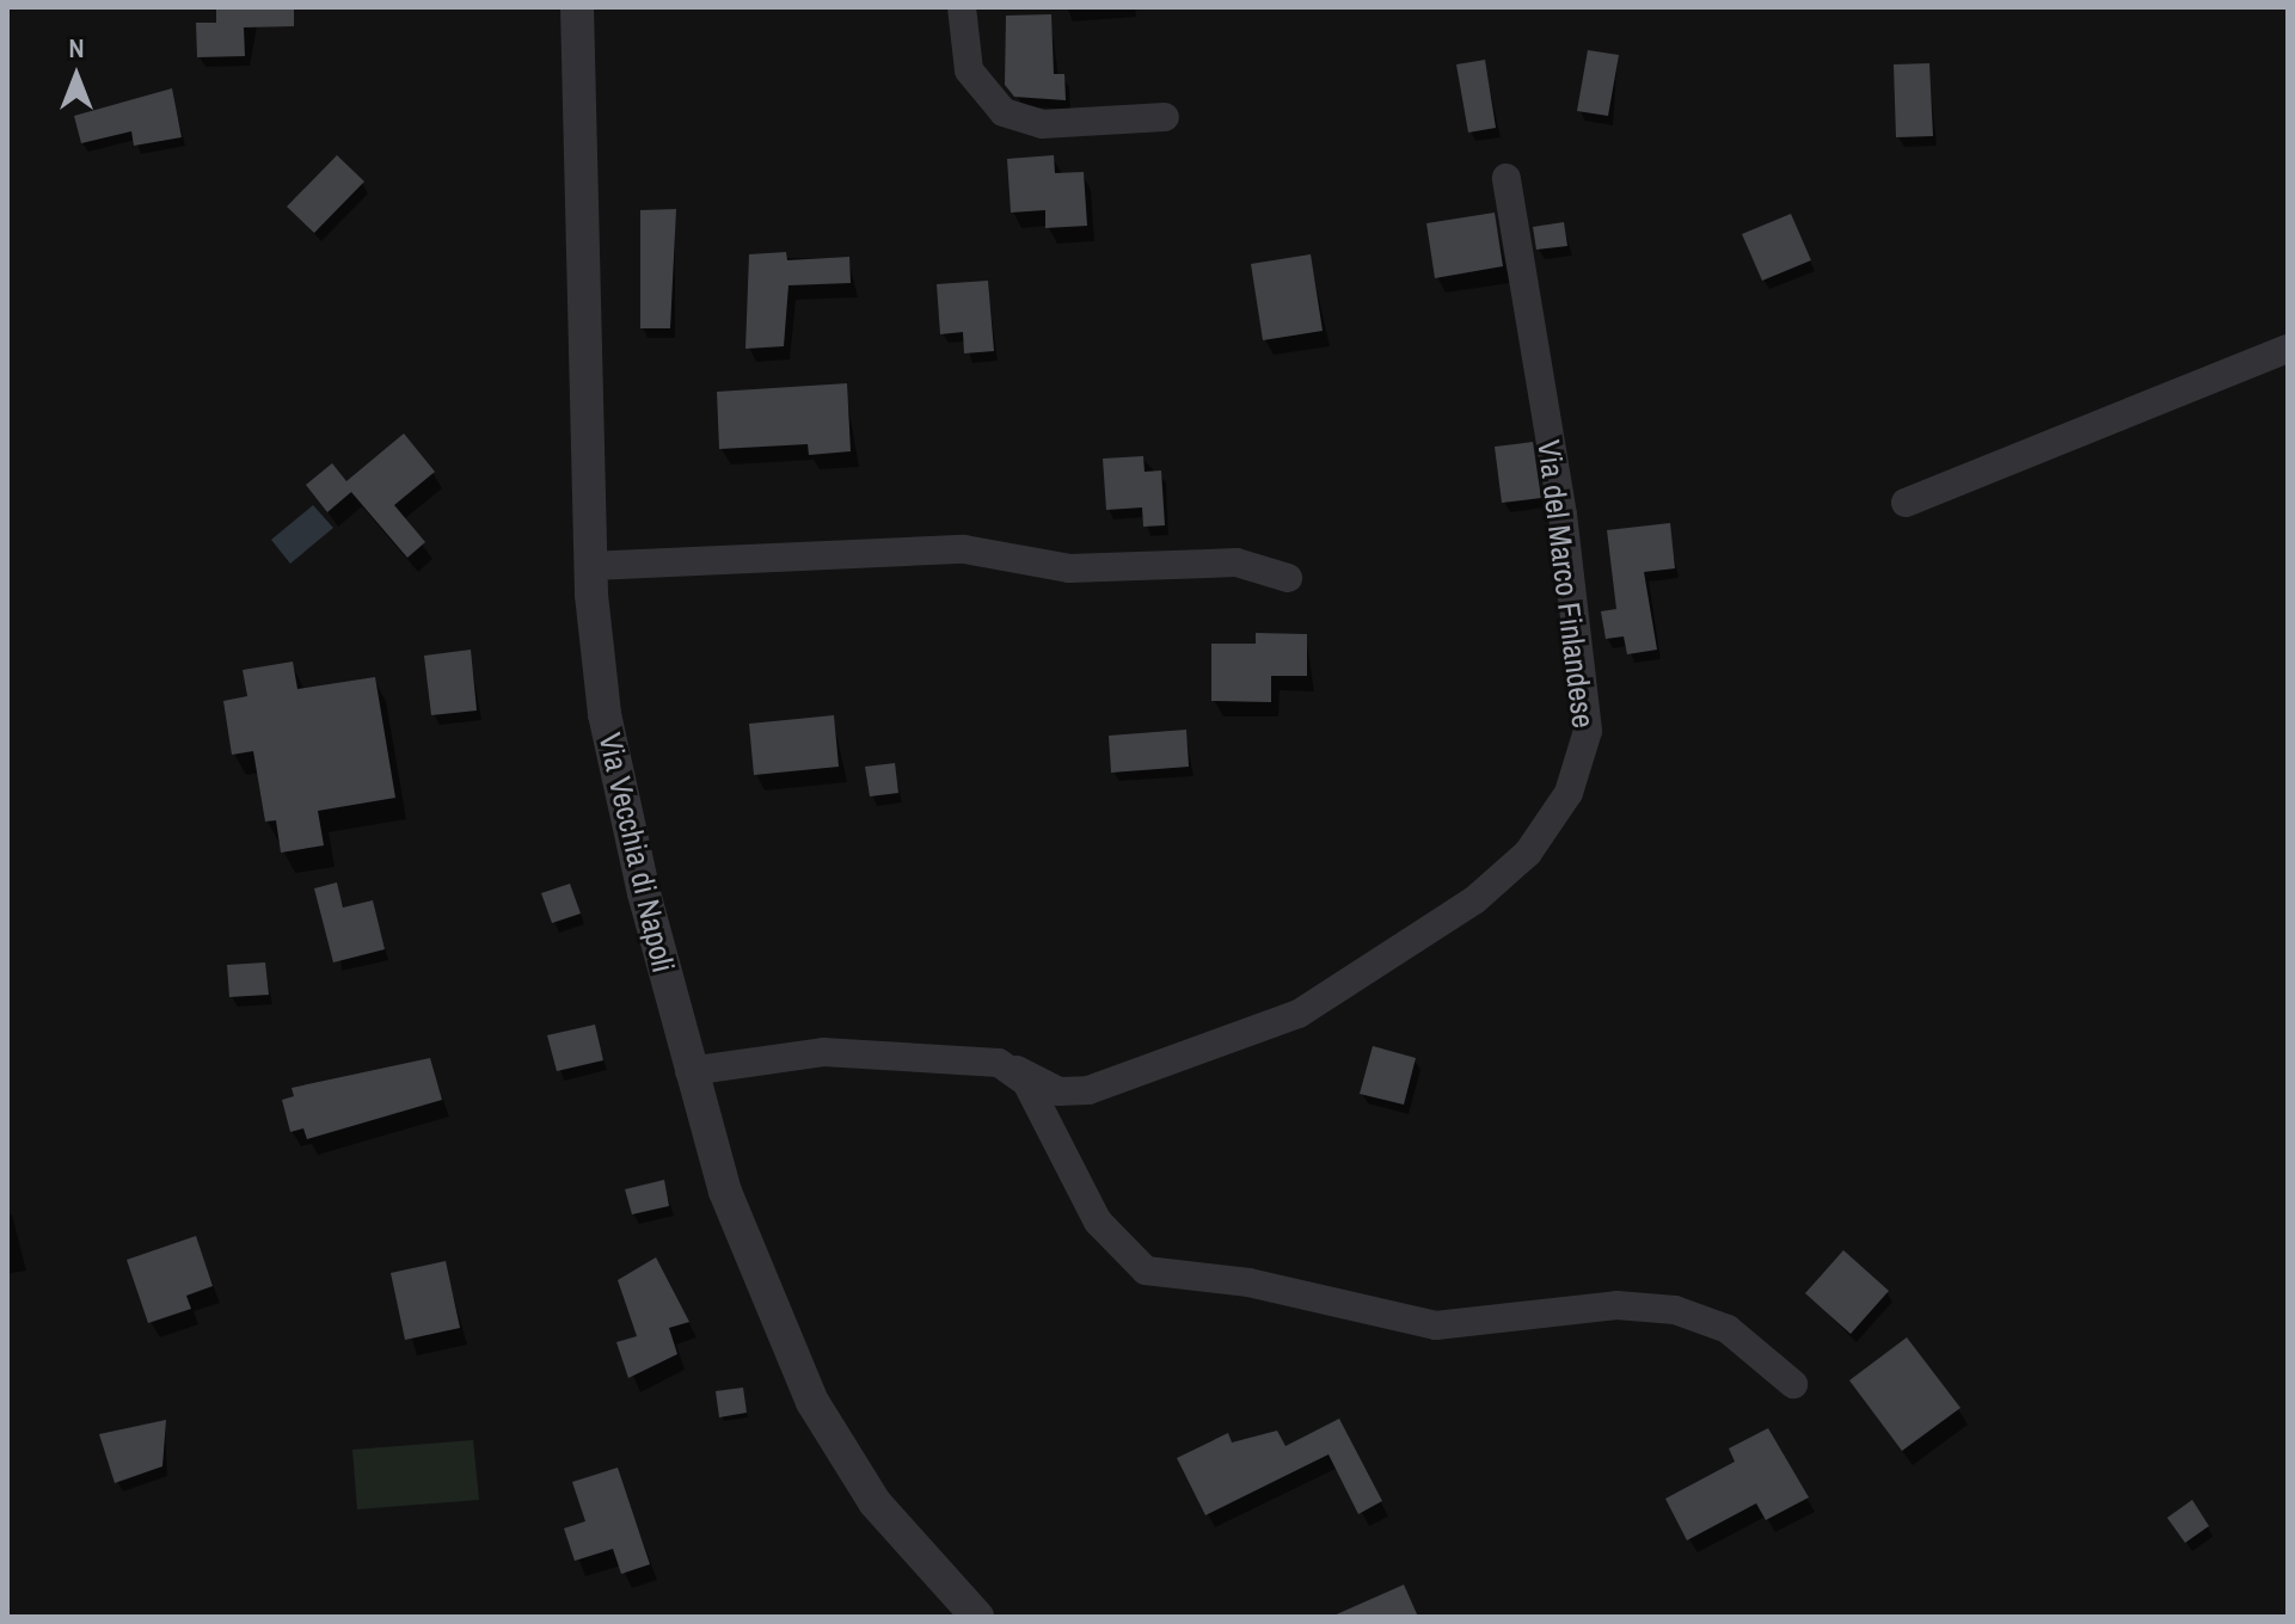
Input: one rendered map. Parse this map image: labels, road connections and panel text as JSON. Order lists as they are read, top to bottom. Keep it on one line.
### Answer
{"streets":{"street":["Via del Marco Finlandese","Via Vecchia di Napoli"]},"crossings":[["Via del Marco Finlandese","Via Vecchia di Napoli"]],"north":"top"}
